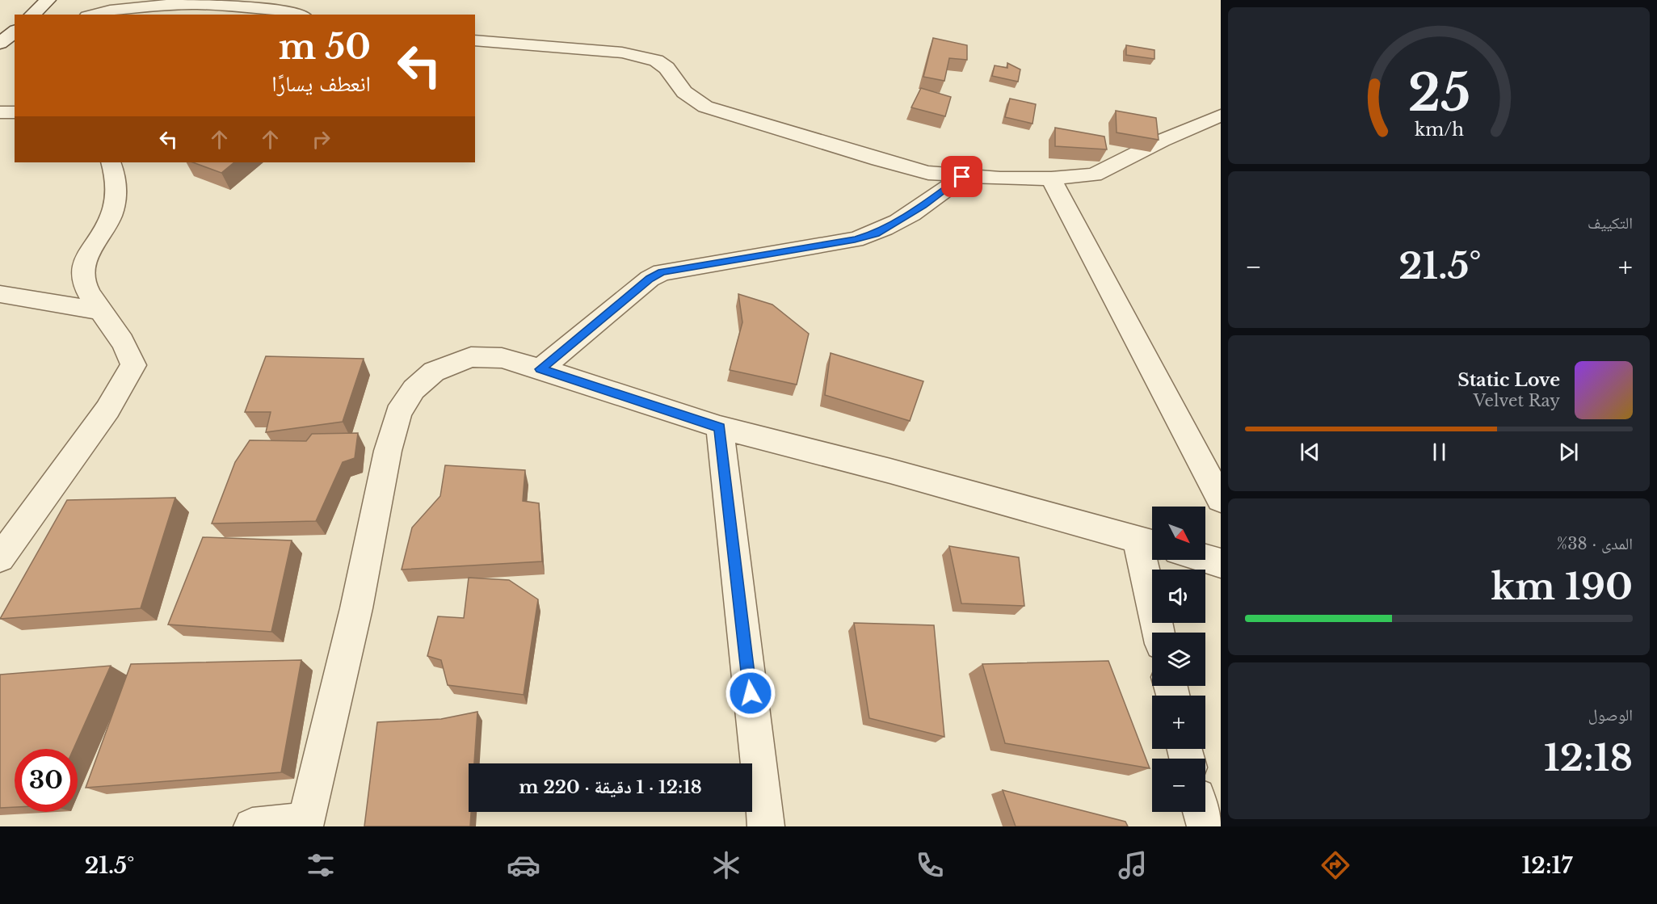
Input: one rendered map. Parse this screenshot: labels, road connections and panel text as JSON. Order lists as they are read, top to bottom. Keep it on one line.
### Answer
{"north":"bottom right","page":{"turn":["50 m","انعطف يسارًا"],"tile":["التكييف",["المدى · 38%","190 km"],["الوصول","12:18"]],"heat":["−","21.5°","+"],"song":["Static Love","Velvet Ray"],"map_buttons":["+","−"],"limit":"30","trip":"12:18 · 1 دقيقة · 220 m","tabs":["12:17","21.5°"],"gauge":["25","km/h"]}}
